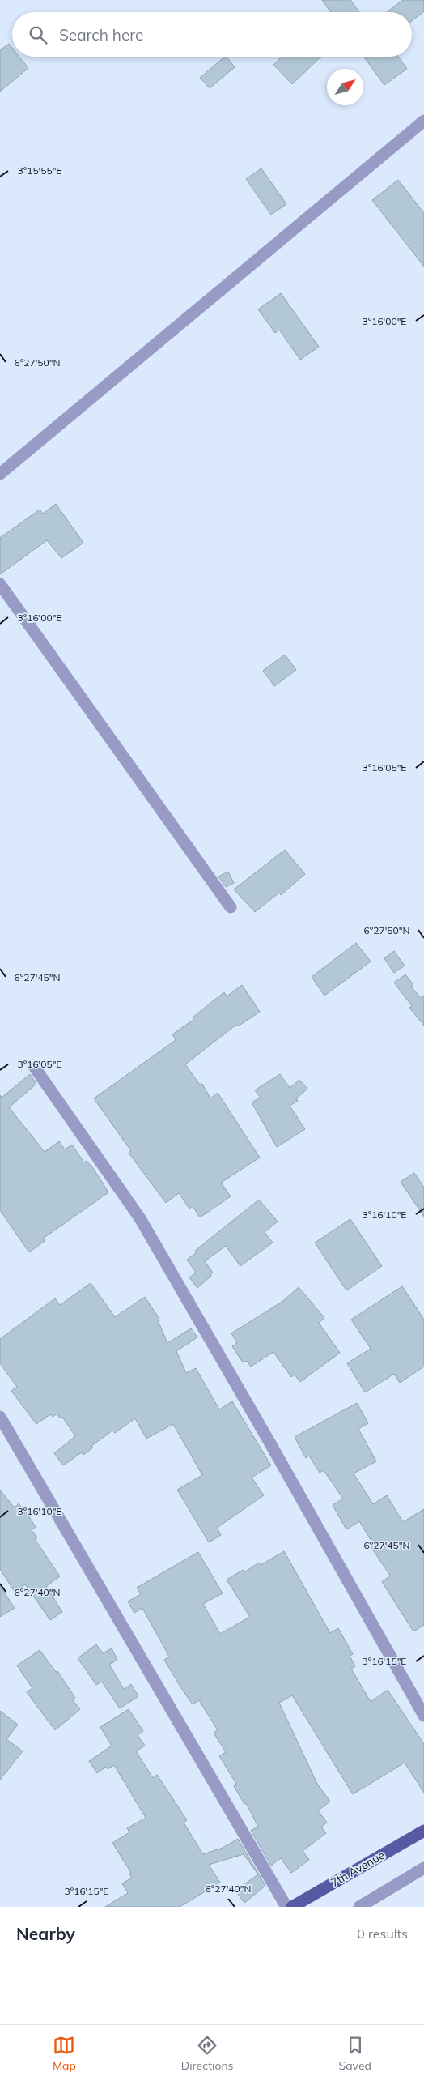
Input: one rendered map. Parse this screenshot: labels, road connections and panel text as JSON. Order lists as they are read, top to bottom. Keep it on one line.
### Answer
{"streets":{"main road":["7th Avenue"]},"north":"top right","page":{"search":"Search here","heading":["Nearby","0 results"],"nav":["Map","Directions","Saved"]},"coordinates":["3°15'55\"E","3°16'00\"E","6°27'50\"N","3°16'05\"E","6°27'45\"N","3°16'10\"E","6°27'40\"N","3°16'15\"E"]}
